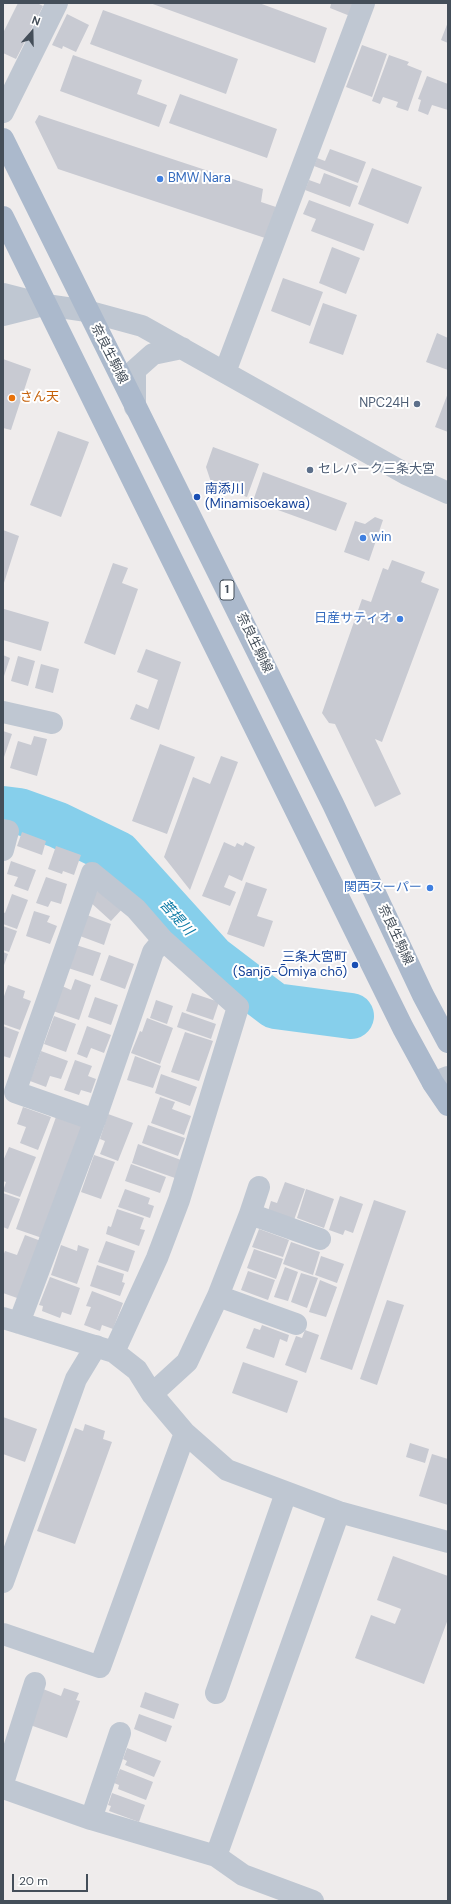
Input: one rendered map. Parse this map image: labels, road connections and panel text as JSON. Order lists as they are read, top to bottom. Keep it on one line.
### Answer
{"streets":{"main road":["奈良生駒線","1"]},"water":["菩提川"],"places":["BMW Nara","さん天","NPC24H","セレパーク三条大宮","南添川 (Minamisoekawa)","win","日産サティオ","関西スーパー","三条大宮町 (Sanjō-Ōmiya chō)"],"scale_bar":"20 m","north":"top"}
